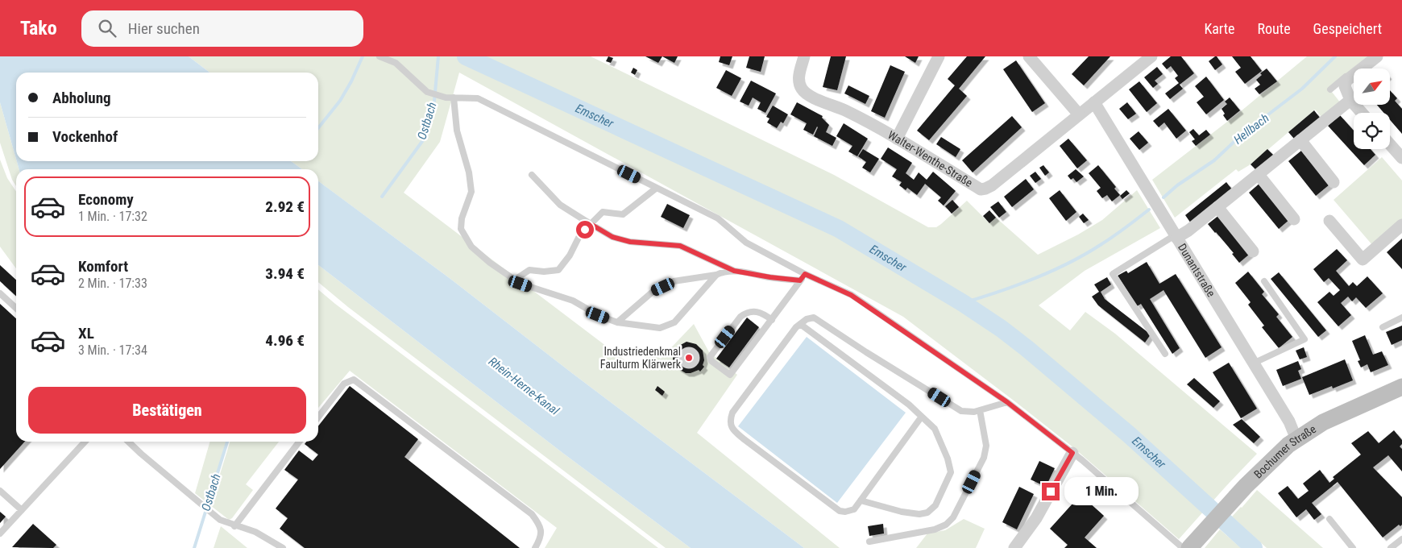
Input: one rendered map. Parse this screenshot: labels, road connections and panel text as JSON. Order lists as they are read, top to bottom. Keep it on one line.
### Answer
{"streets":{"main road":["Bochumer Straße"],"street":["Walter-Wenthe-Straße","Dunantstraße"]},"crossings":[["Walter-Wenthe-Straße","Dunantstraße"],["Dunantstraße","Bochumer Straße"]],"water":["Emscher","Ostbach","Hellbach","Rhein-Herne-Kanal"],"places":["Industriedenkmal Faulturm Klärwerk"],"north":"top right","page":{"header":"Tako","search":"Hier suchen","nav":["Karte","Route","Gespeichert"],"banner":["Abholung","Vockenhof"],"list":[{"name":"Economy","note":"1 Min. · 17:32","value":"2.92 €"},{"name":"Komfort","note":"2 Min. · 17:33","value":"3.94 €"},{"name":"XL","note":"3 Min. · 17:34","value":"4.96 €"}],"buttons":"Bestätigen","bubble":"1 Min."}}
